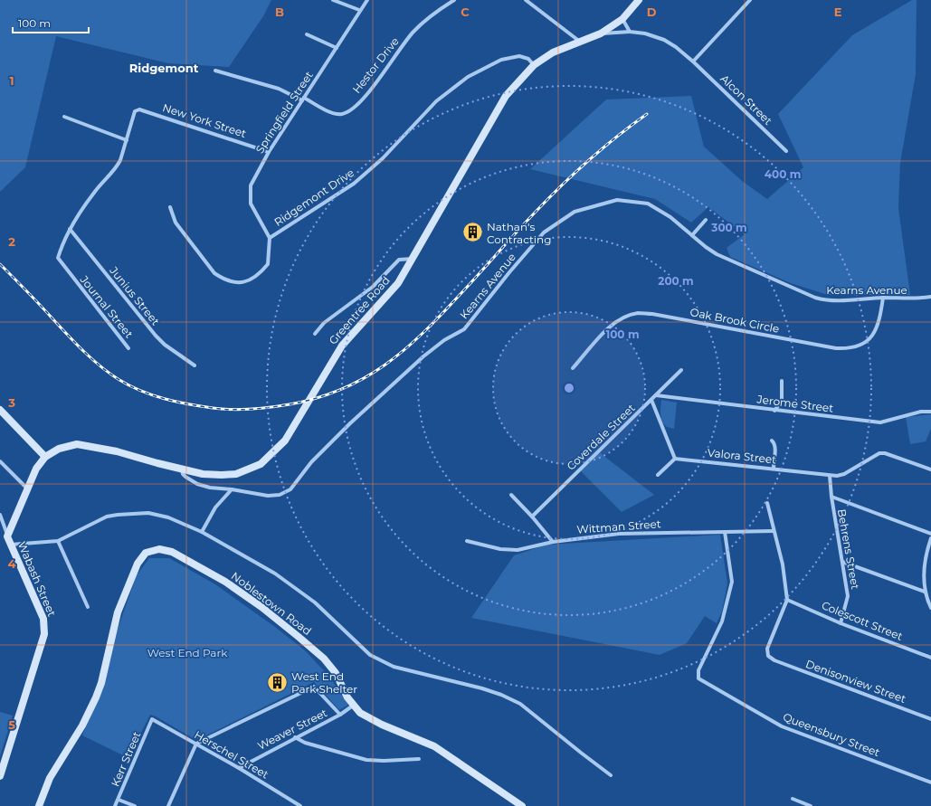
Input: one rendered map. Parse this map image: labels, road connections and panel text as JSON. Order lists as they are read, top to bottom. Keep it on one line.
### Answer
{"streets":{"main road":["Greentree Road","Wabash Street","Noblestown Road"],"street":["Hestor Drive","Alcon Street","Springfield Street","New York Street","Ridgemont Drive","Kearns Avenue","Junius Street","Journal Street","Oak Brook Circle","Jerome Street","Coverdale Street","Valora Street","Wittman Street","Behrens Street","Colescott Street","Denisonview Street","Weaver Street","Queensbury Street","Herschel Street","Kerr Street"]},"crossings":[["Hestor Drive","Springfield Street"],["Alcon Street","Greentree Road"],["Springfield Street","New York Street"],["Springfield Street","Ridgemont Drive"],["Ridgemont Drive","Greentree Road"],["Kearns Avenue","Greentree Road"],["Kearns Avenue","Oak Brook Circle"],["Junius Street","Journal Street"],["Greentree Road","Wabash Street"],["Jerome Street","Coverdale Street"],["Valora Street","Behrens Street"],["Wittman Street","Queensbury Street"],["Behrens Street","Colescott Street"],["Noblestown Road","Weaver Street"],["Colescott Street","Denisonview Street"],["Weaver Street","Herschel Street"],["Herschel Street","Kerr Street"]],"districts":["Ridgemont"],"parks":["West End Park"],"places":{"building":["Nathan's Contracting","West End Park Shelter"]},"scale_bar":"100 m","grid":{"columns":["B","C","D","E"],"rows":["1","2","3","4","5"]},"rings":["400 m","300 m","200 m","100 m"]}
